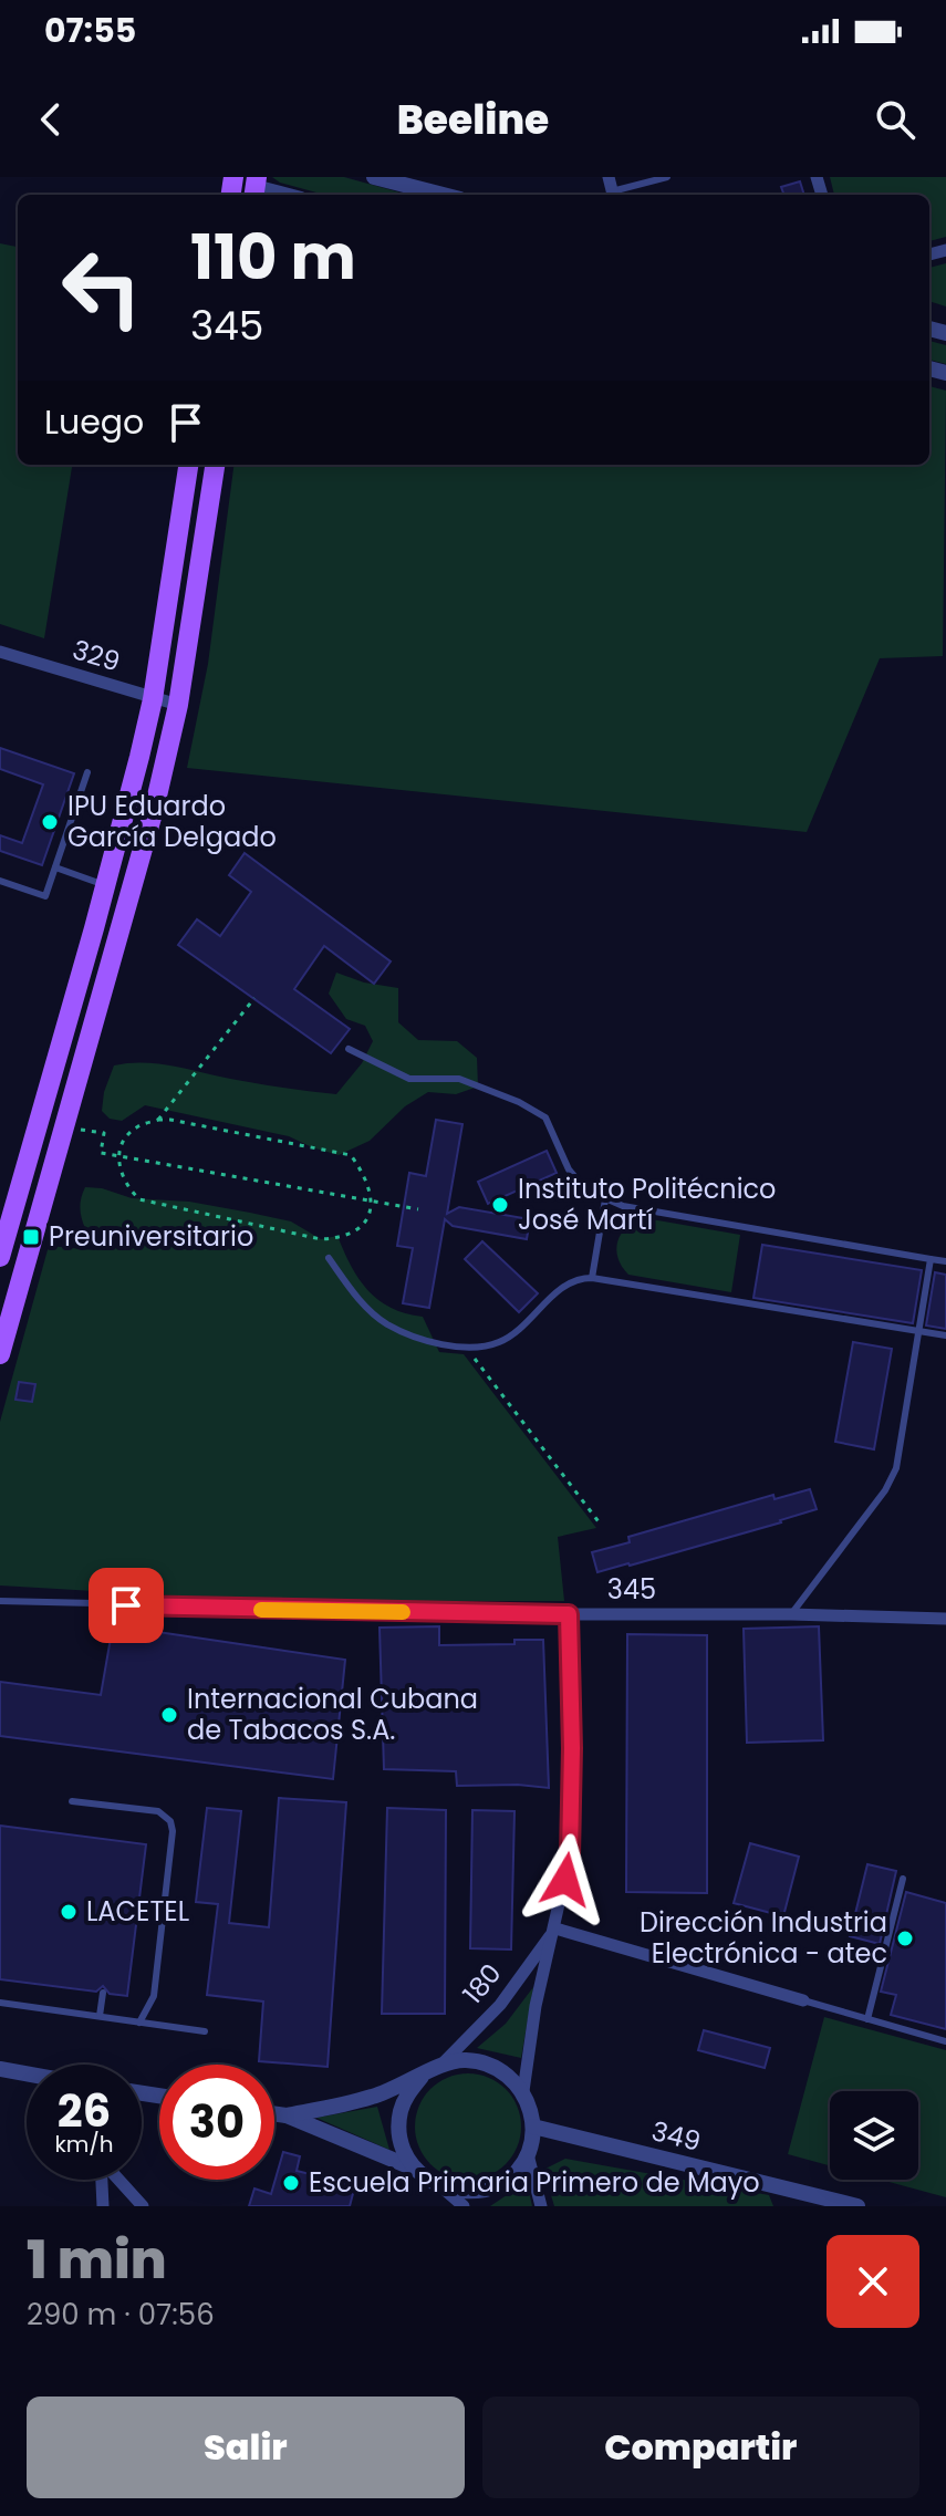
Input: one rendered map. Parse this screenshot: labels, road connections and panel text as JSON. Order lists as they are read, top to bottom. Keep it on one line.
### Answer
{"streets":{"street":["329","345","180","349"]},"crossings":[["345","180"],["180","349"]],"places":{"other":["IPU Eduardo García Delgado","Instituto Politécnico José Martí","Internacional Cubana de Tabacos S.A.","LACETEL","Dirección Industria Electrónica - atec","Escuela Primaria Primero de Mayo"],"transit":["Preuniversitario"]},"page":{"status":"07:55","header":"Beeline","turn":["110 m","345"],"then":"Luego","speed":"26 km/h","limit":"30","heading":["1 min","290 m · 07:56"],"buttons":["Salir","Compartir"]}}
